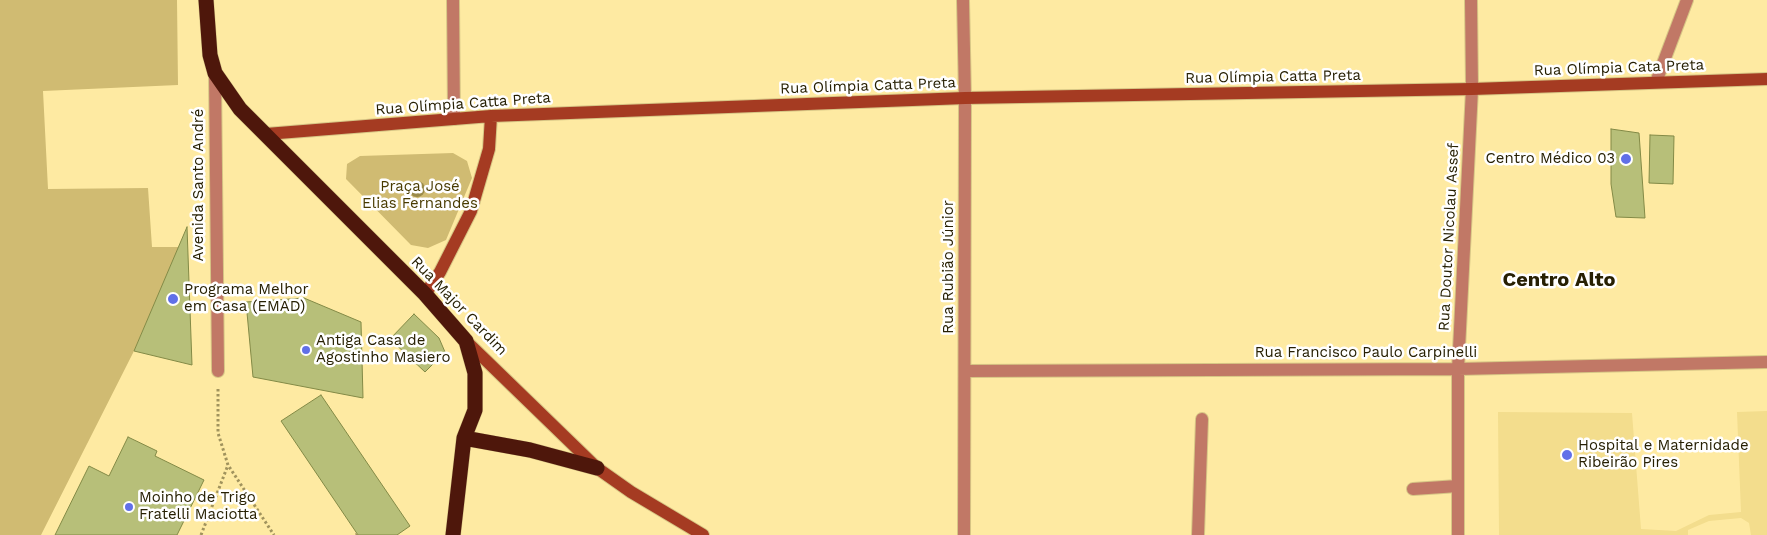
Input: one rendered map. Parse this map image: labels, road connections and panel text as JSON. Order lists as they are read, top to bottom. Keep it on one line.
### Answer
{"streets":{"highway":["Avenida Santo André","Rua Major Cardim"],"street":["Rua Olímpia Cata Preta","Rua Olímpia Catta Preta","Rua Doutor Nicolau Assef","Rua Rubião Júnior","Rua Francisco Paulo Carpinelli"]},"crossings":[["Rua Olímpia Cata Preta","Rua Olímpia Catta Preta"],["Rua Olímpia Cata Preta","Rua Doutor Nicolau Assef"],["Rua Olímpia Catta Preta","Rua Doutor Nicolau Assef"],["Rua Olímpia Catta Preta","Rua Rubião Júnior"],["Rua Olímpia Catta Preta","Rua Major Cardim"],["Avenida Santo André","Rua Major Cardim"],["Rua Doutor Nicolau Assef","Rua Francisco Paulo Carpinelli"],["Rua Rubião Júnior","Rua Francisco Paulo Carpinelli"]],"districts":["Centro Alto"],"parks":["Praça José Elias Fernandes"],"places":["Centro Médico 03","Programa Melhor em Casa (EMAD)","Antiga Casa de Agostinho Masiero","Hospital e Maternidade Ribeirão Pires","Moinho de Trigo Fratelli Maciotta"]}
